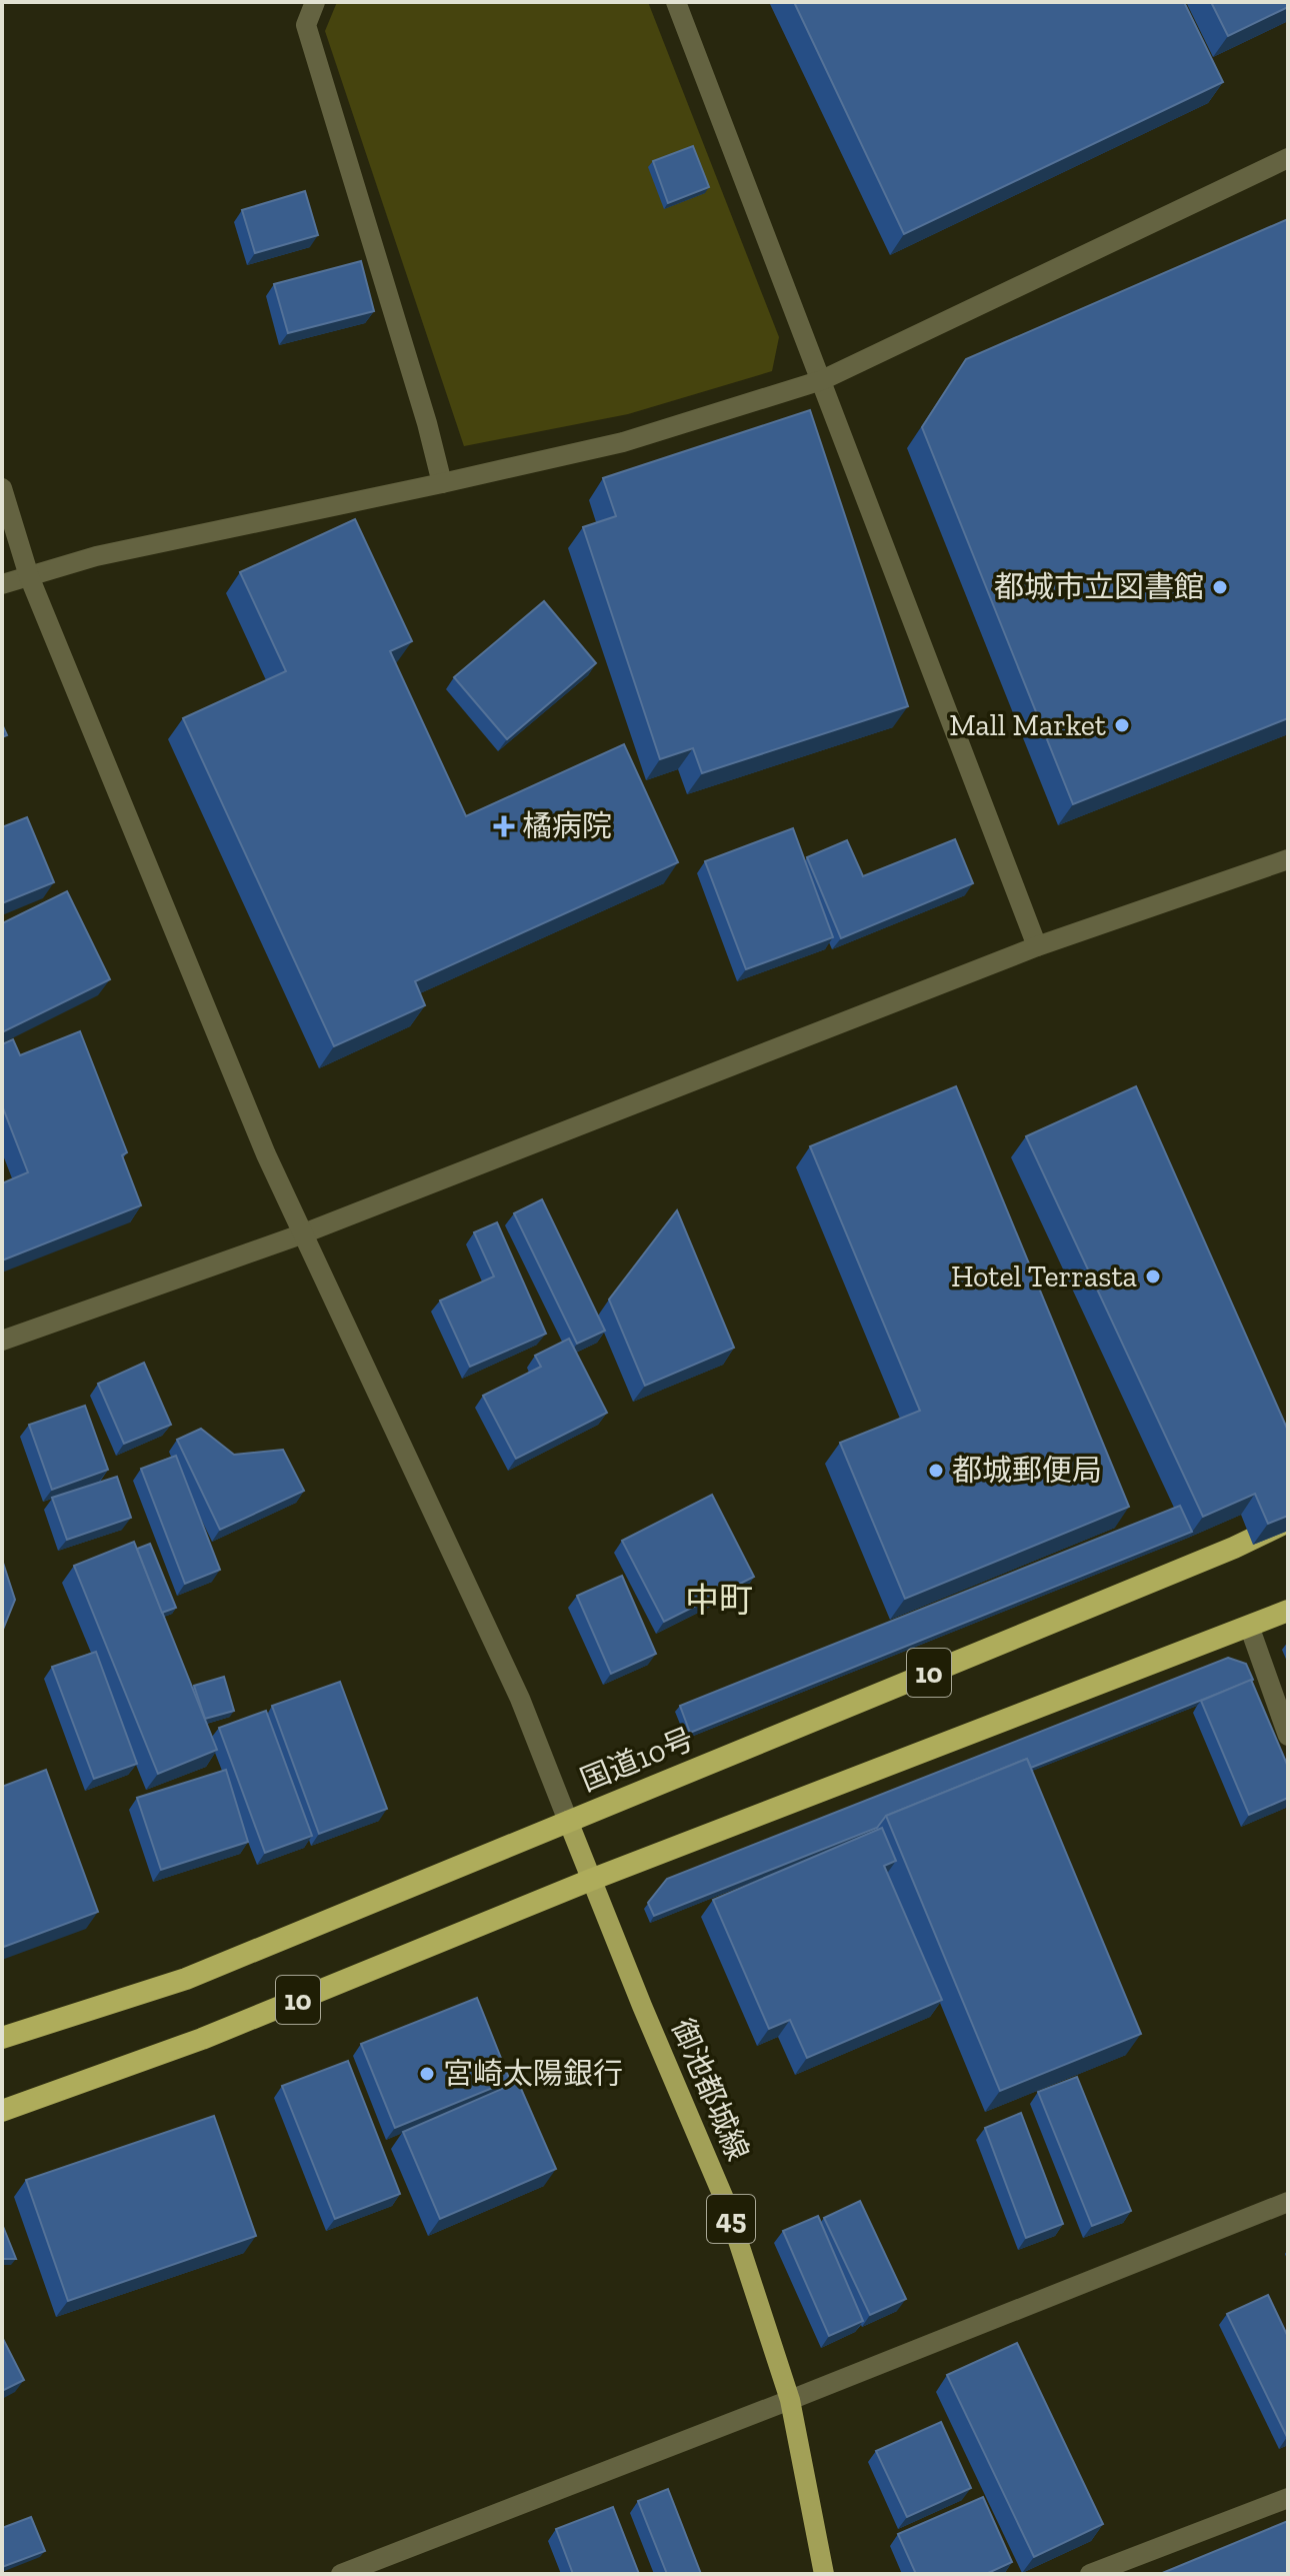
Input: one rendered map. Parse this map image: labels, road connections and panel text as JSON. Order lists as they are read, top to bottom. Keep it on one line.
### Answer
{"streets":{"highway":["10","国道10号"],"main road":["御池都城線","45"]},"crossings":[["10","御池都城線"],["国道10号","御池都城線"]],"districts":["中町"],"places":{"other":["都城市立図書館","Mall Market","Hotel Terrasta","都城郵便局","宮崎太陽銀行"],"health":["橘病院"]}}
